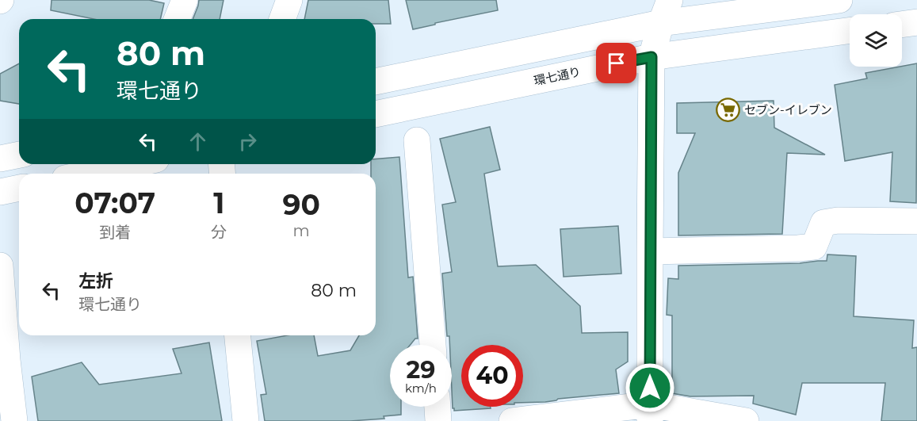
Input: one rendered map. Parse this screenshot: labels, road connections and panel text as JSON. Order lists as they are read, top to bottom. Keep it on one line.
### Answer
{"streets":{"main road":["環七通り"]},"places":{"supermarket":["セブン-イレブン"]},"page":{"turn":["80 m","環七通り"],"eta":["07:07","到着","1","分","90","m"],"list":[{"name":"左折","note":"環七通り","value":"80 m"}],"speed":"29 km/h","limit":"40"}}
